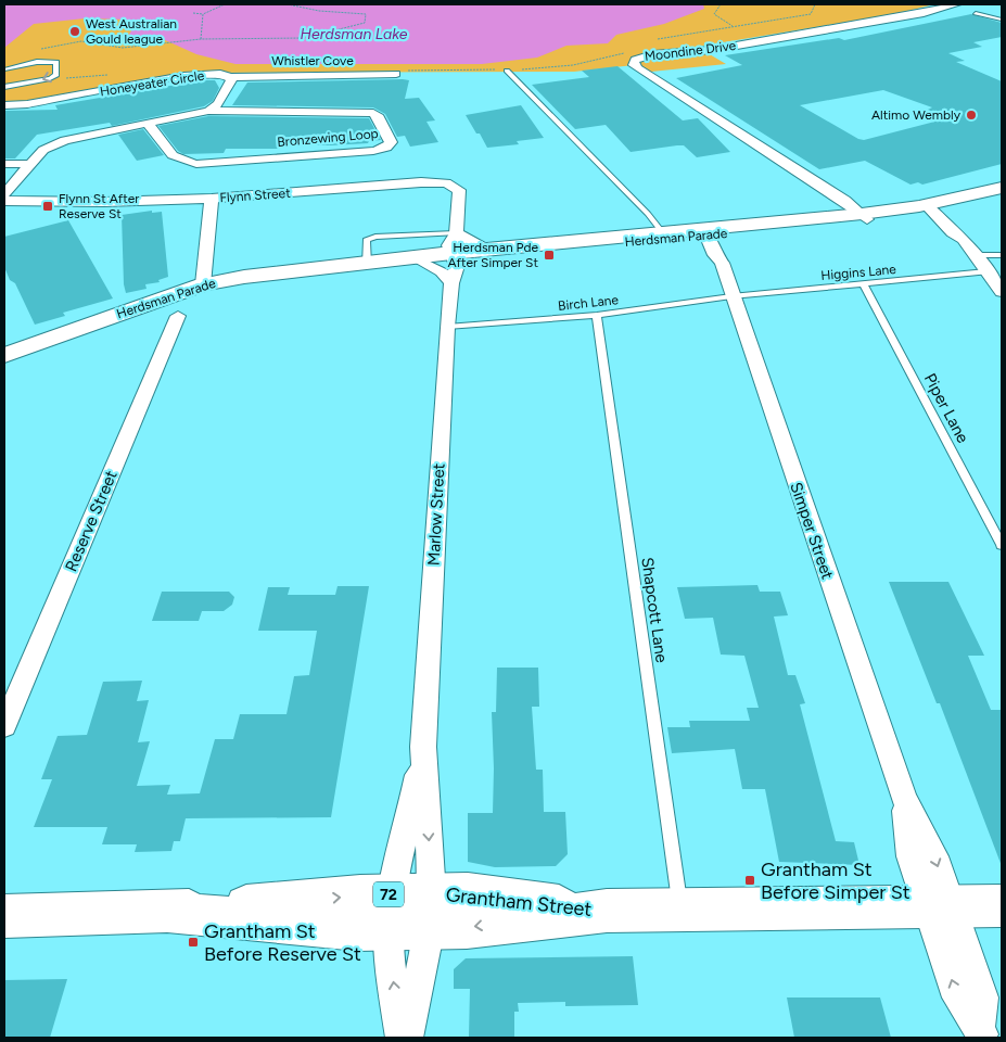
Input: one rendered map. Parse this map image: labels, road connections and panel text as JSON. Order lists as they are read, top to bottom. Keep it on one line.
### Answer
{"streets":{"main road":["Herdsman Parade","72","Grantham Street"],"street":["Moondine Drive","Whistler Cove","Honeyeater Circle","Bronzewing Loop","Flynn Street","Marlow Street","Reserve Street","Simper Street"],"lane":["Higgins Lane","Birch Lane","Piper Lane","Shapcott Lane"]},"crossings":[["Moondine Drive","Herdsman Parade"],["Whistler Cove","Honeyeater Circle"],["Honeyeater Circle","Bronzewing Loop"],["Flynn Street","Herdsman Parade"],["Flynn Street","Marlow Street"],["Herdsman Parade","Marlow Street"],["Herdsman Parade","Simper Street"],["Higgins Lane","Birch Lane"],["Higgins Lane","Piper Lane"],["Higgins Lane","Simper Street"],["Birch Lane","Marlow Street"],["Birch Lane","Simper Street"],["Birch Lane","Shapcott Lane"],["Marlow Street","Grantham Street"],["Simper Street","Grantham Street"],["Shapcott Lane","Grantham Street"]],"water":["Herdsman Lake"],"places":{"other":["West Australian Gould league","Altimo Wembly"],"transit":["Flynn St After Reserve St","Herdsman Pde After Simper St","Grantham St Before Simper St","Grantham St Before Reserve St"]}}
